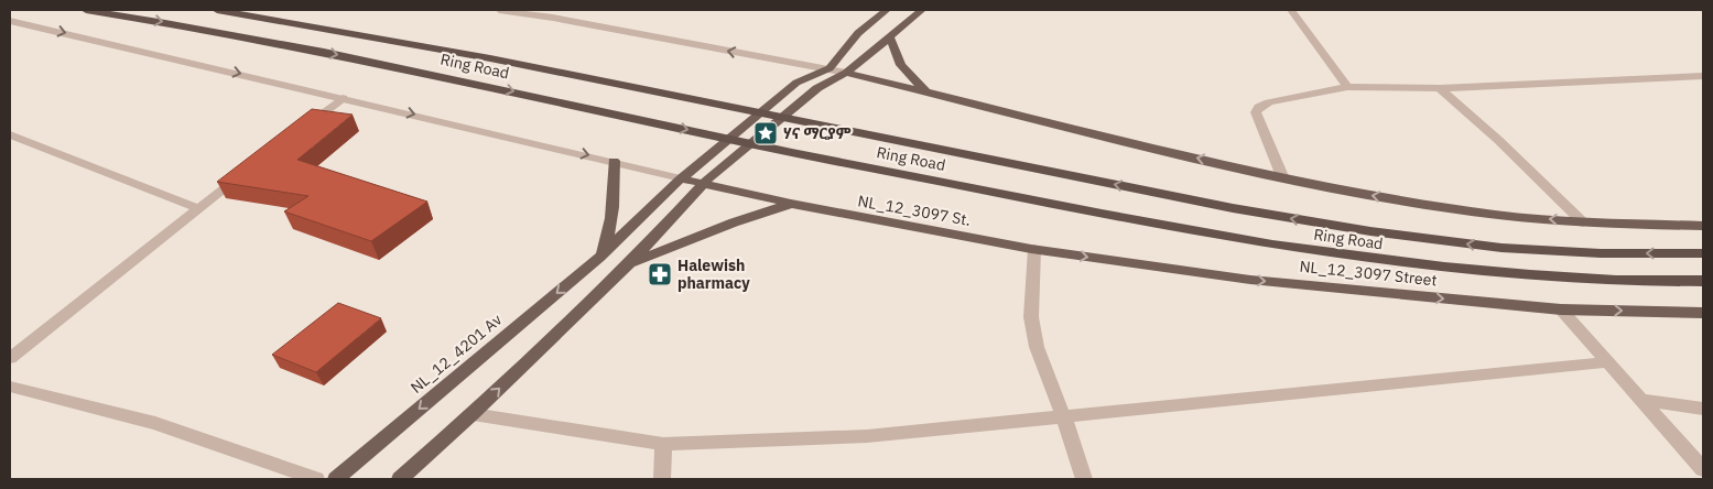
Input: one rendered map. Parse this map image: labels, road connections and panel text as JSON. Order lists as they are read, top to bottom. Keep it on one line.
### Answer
{"streets":{"highway":["Ring Road"],"main road":["NL_12_3097 St.","NL_12_3097 Street","NL_12_4201 Av"]},"crossings":[["NL_12_3097 St.","NL_12_3097 Street"],["NL_12_3097 St.","NL_12_4201 Av"]],"places":{"place":["ሃና ማርያም"],"pharmacy":["Halewish pharmacy"]}}
